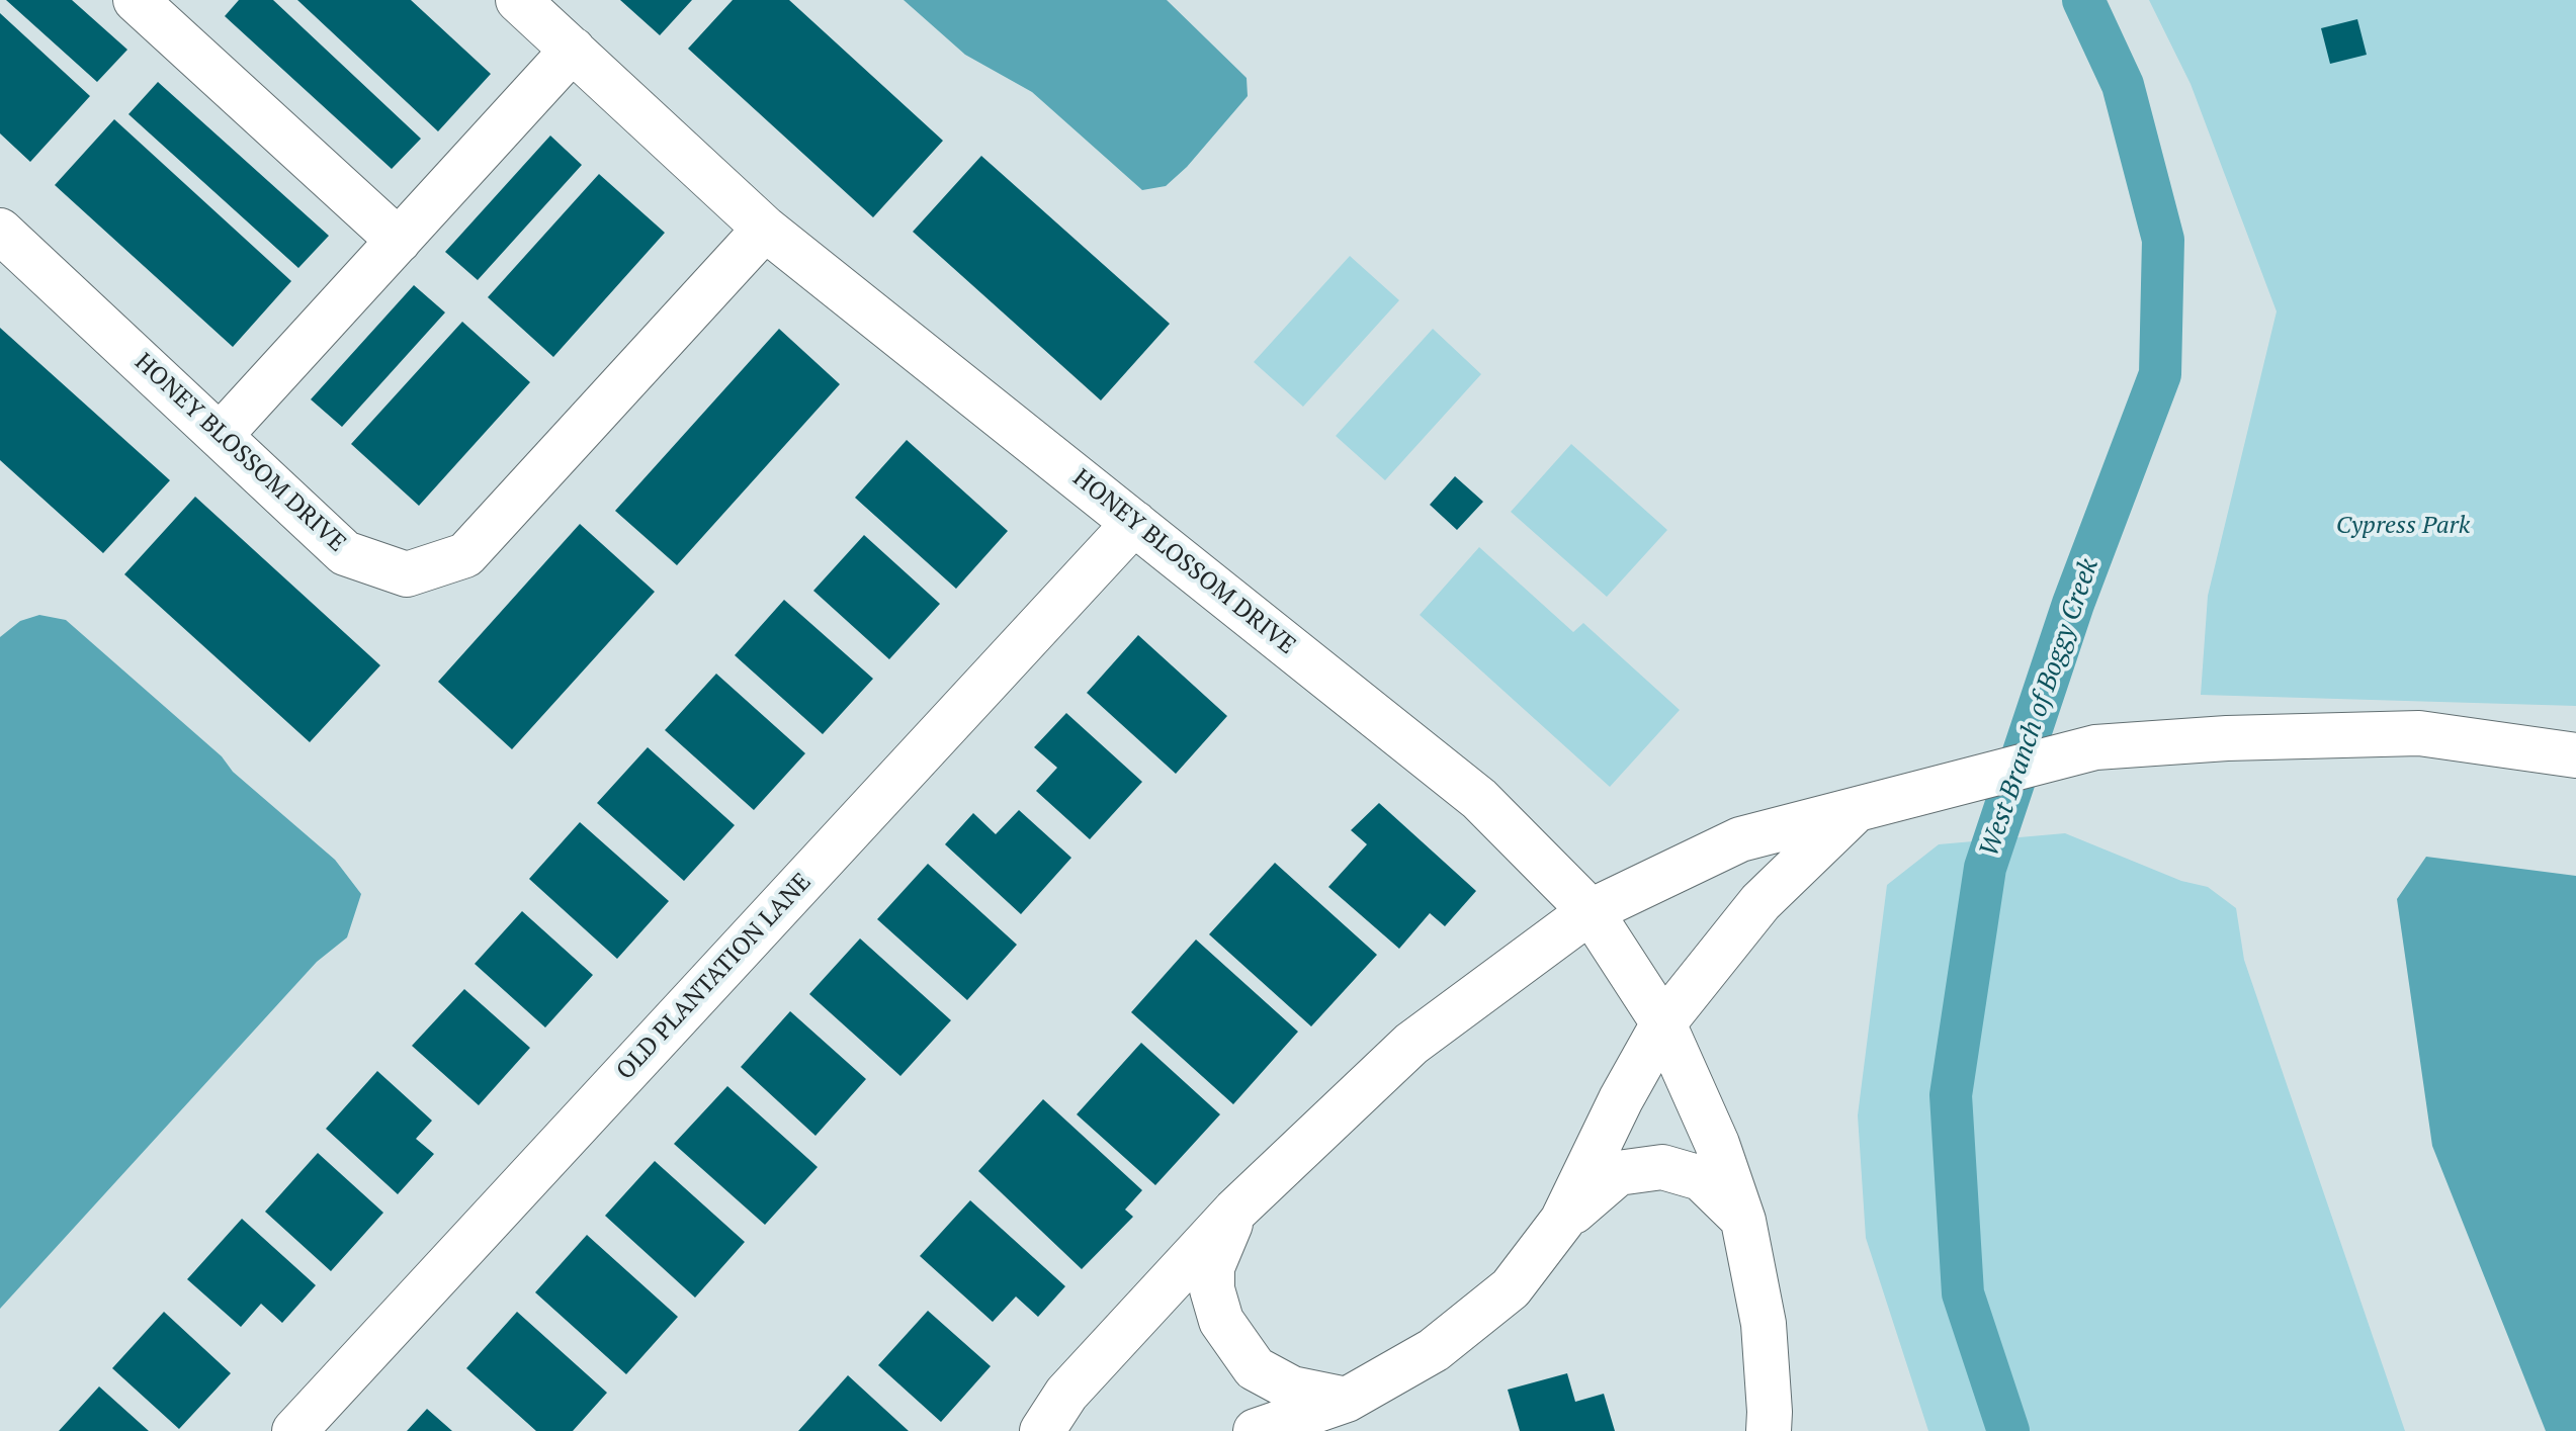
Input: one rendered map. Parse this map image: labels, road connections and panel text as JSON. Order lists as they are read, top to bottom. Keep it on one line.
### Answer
{"streets":{"street":["HONEY BLOSSOM DRIVE","OLD PLANTATION LANE"]},"crossings":[["HONEY BLOSSOM DRIVE","OLD PLANTATION LANE"]],"water":["West Branch of Boggy Creek"],"parks":["Cypress Park"]}
